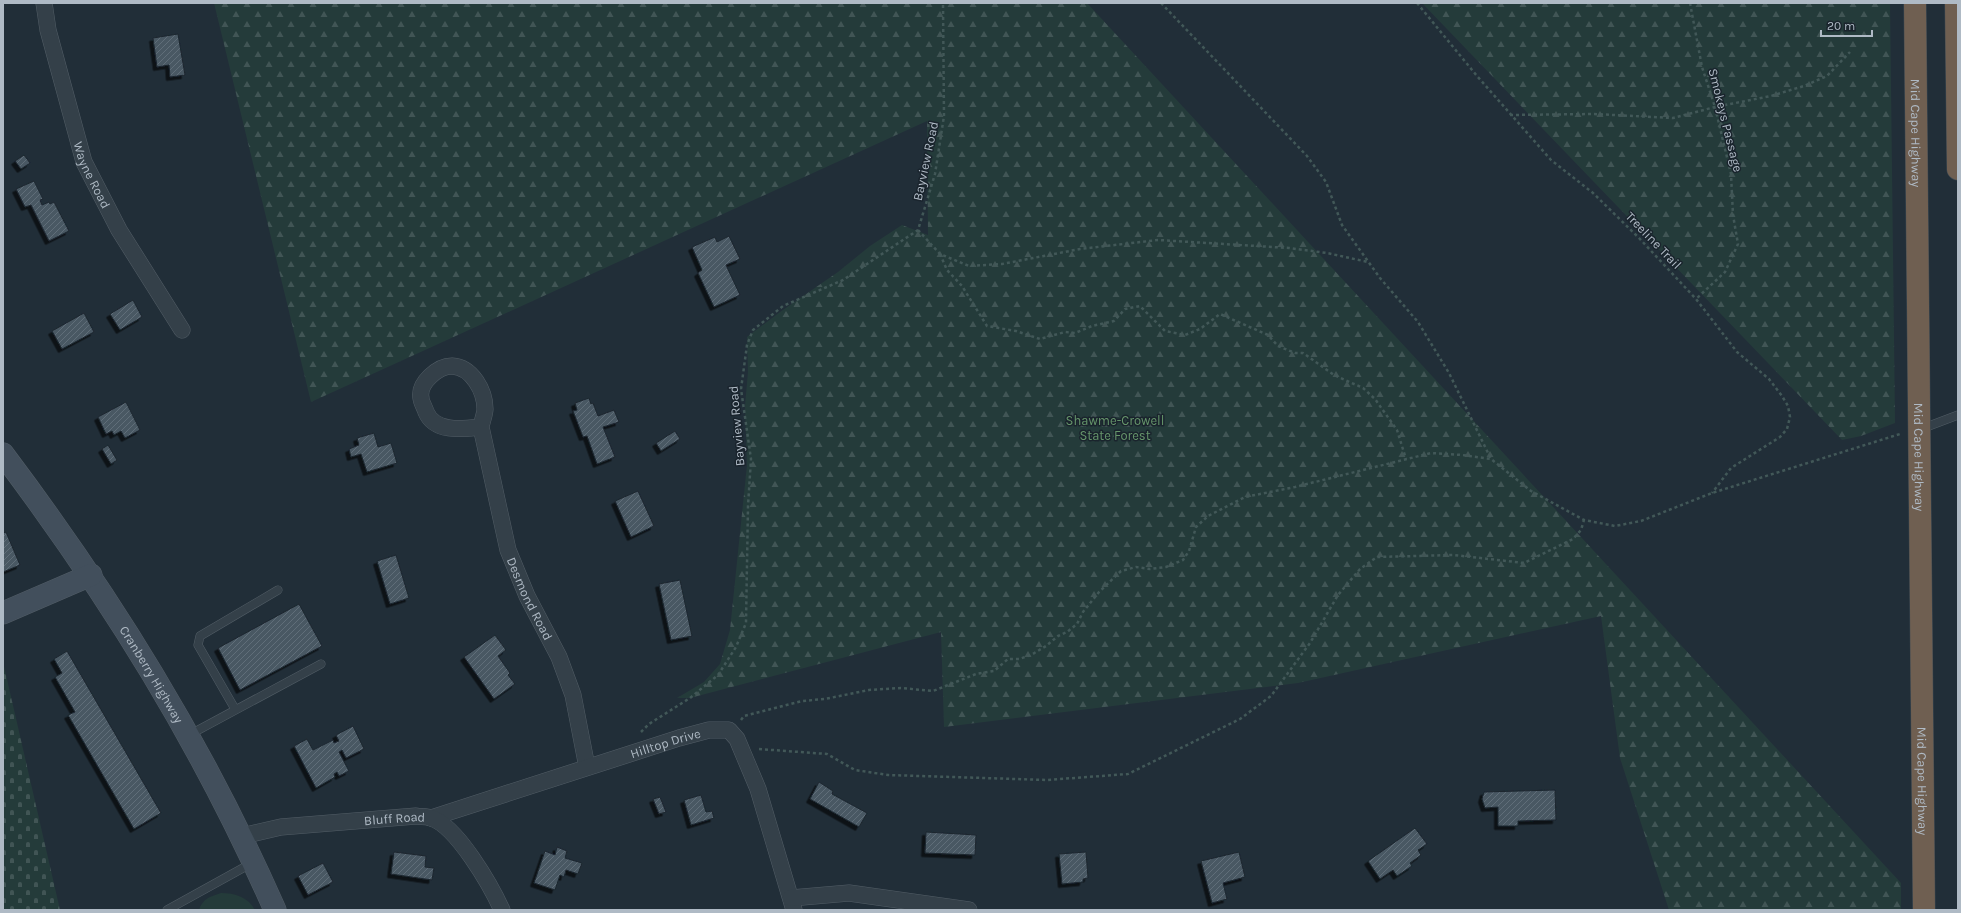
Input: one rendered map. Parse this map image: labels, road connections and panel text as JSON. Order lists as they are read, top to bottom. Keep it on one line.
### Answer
{"streets":{"highway":["Mid Cape Highway"],"main road":["Cranberry Highway"],"street":["Wayne Road","Desmond Road","Hilltop Drive","Bluff Road"],"path":["Smokeys Passage","Bayview Road","Treeline Trail"]},"crossings":[["Smokeys Passage","Treeline Trail"],["Bayview Road","Hilltop Drive"],["Desmond Road","Hilltop Drive"],["Cranberry Highway","Bluff Road"],["Hilltop Drive","Bluff Road"]],"parks":["Shawme-Crowell State Forest"],"scale_bar":"20 m"}
